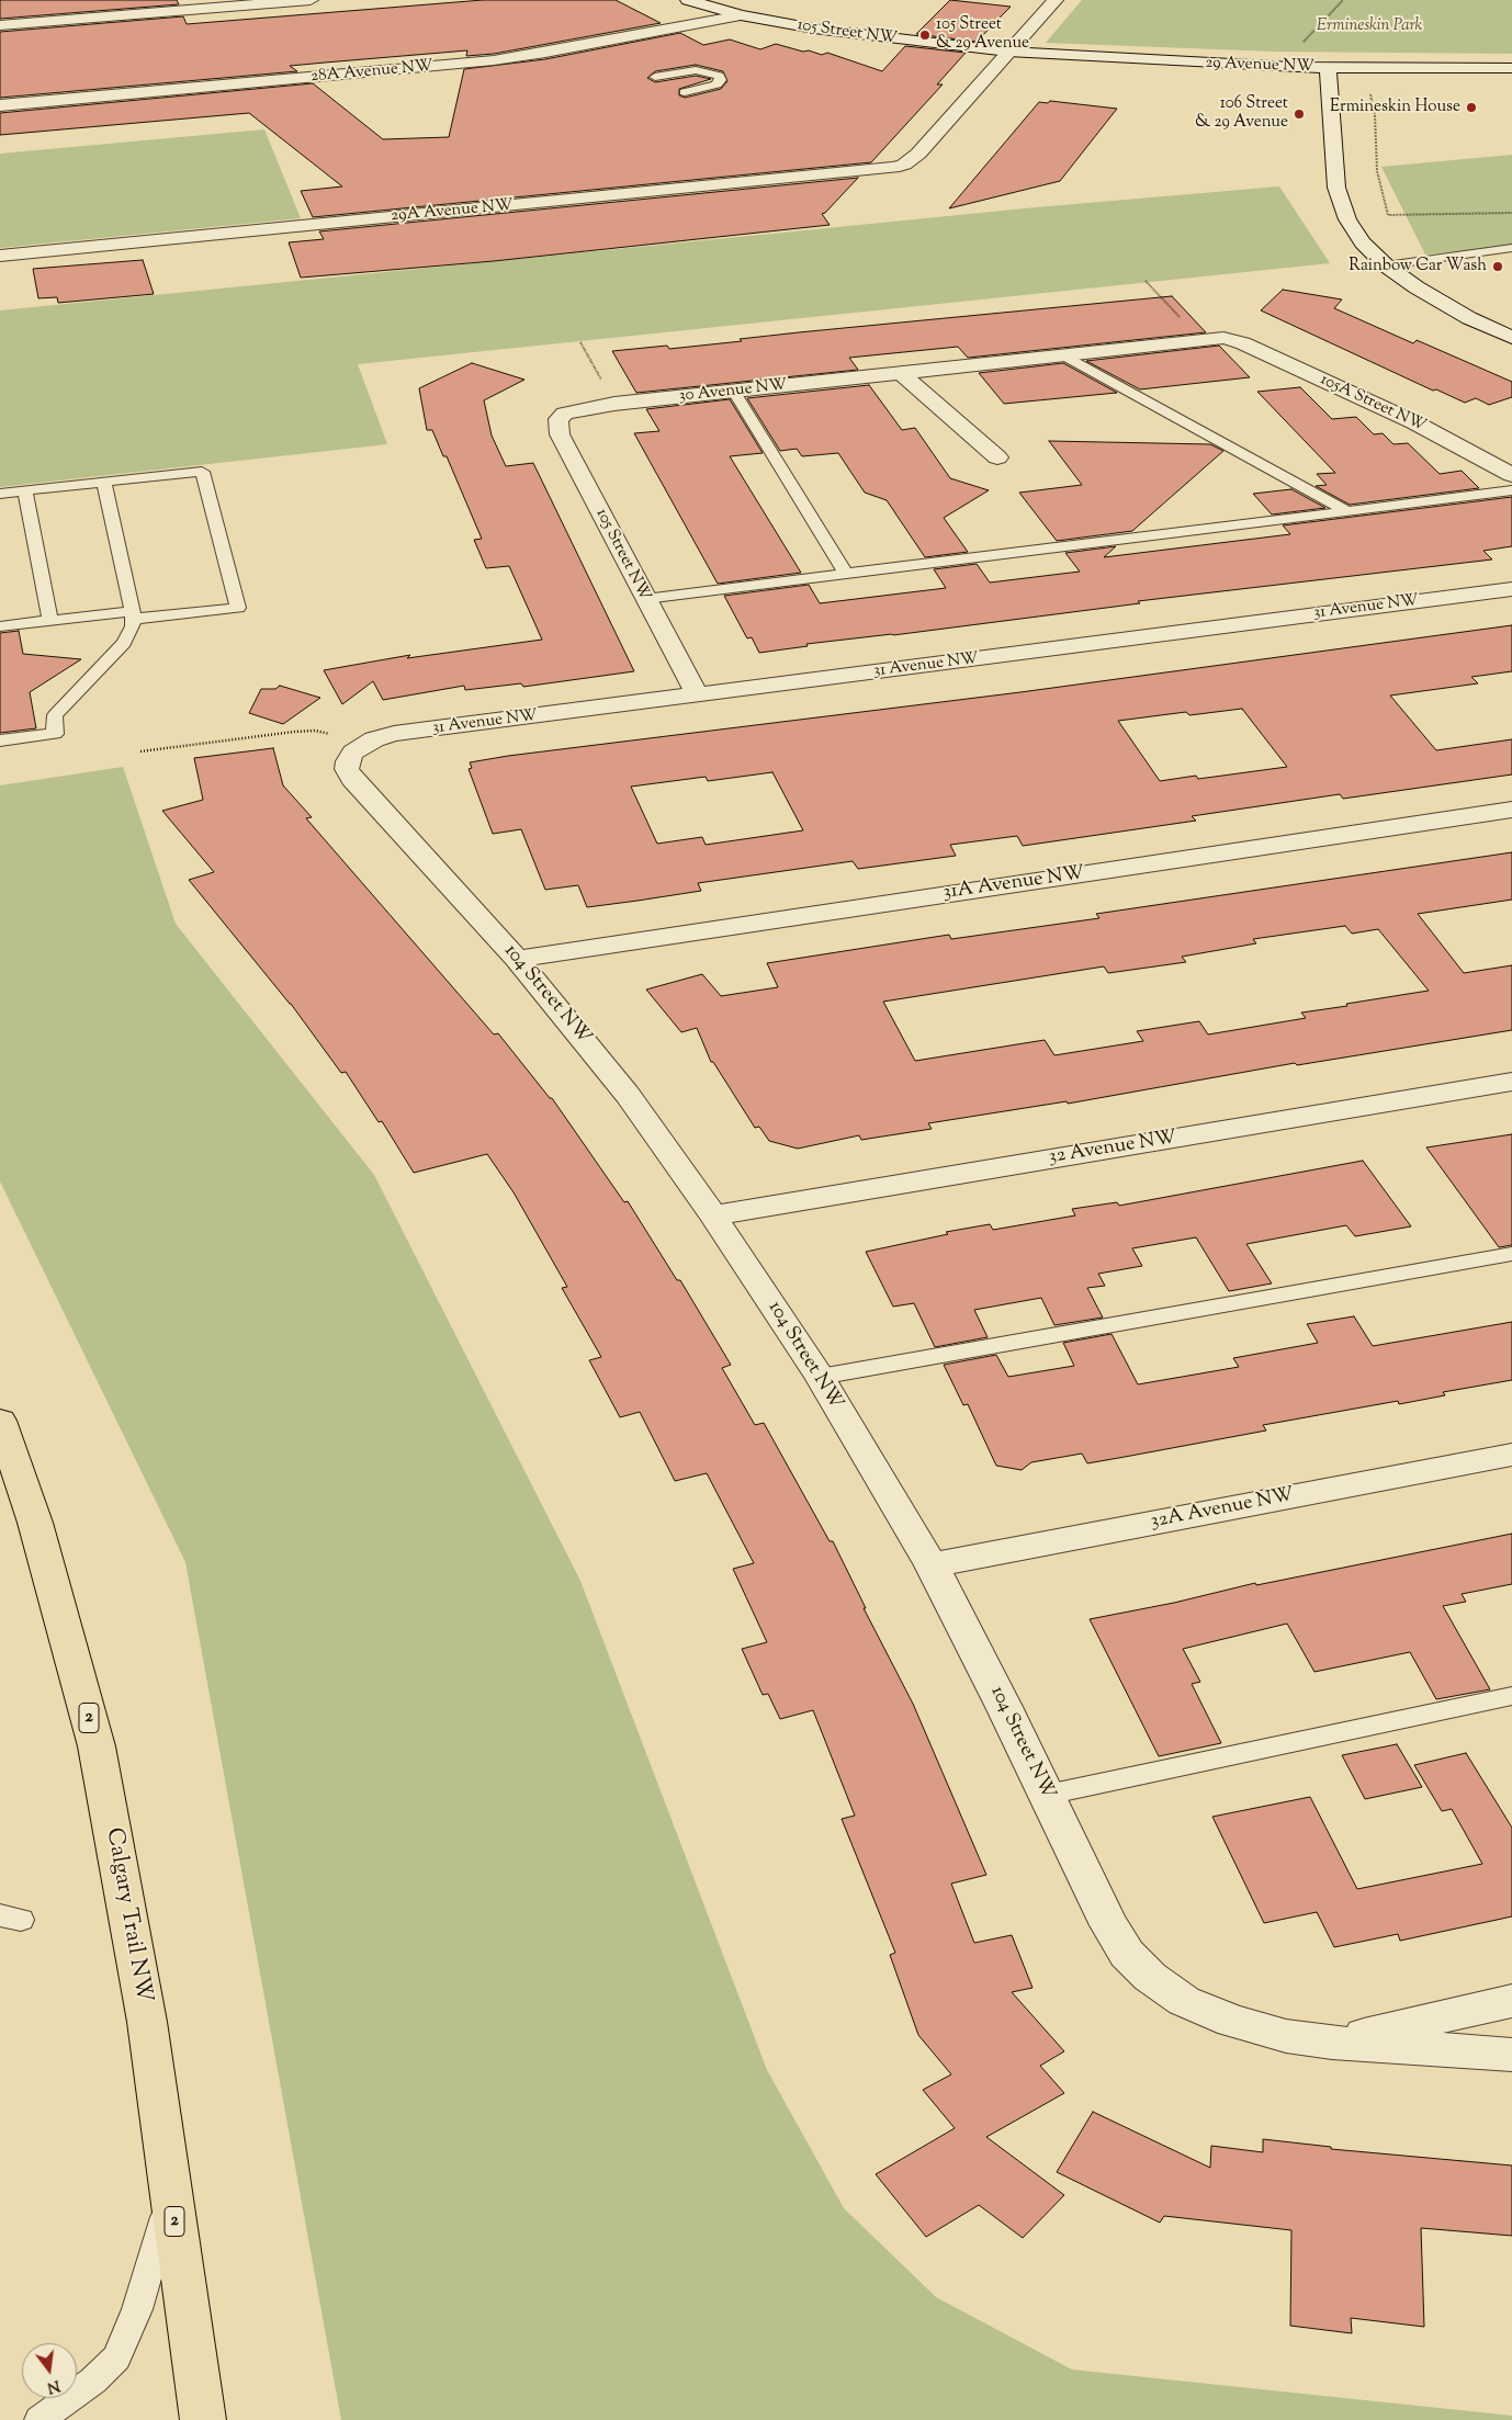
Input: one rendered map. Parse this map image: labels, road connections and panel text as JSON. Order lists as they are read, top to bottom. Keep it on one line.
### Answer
{"streets":{"highway":["2","Calgary Trail NW"],"street":["105 Street NW","29 Avenue NW","28A Avenue NW","29A Avenue NW","30 Avenue NW","105A Street NW","31 Avenue NW","31A Avenue NW","104 Street NW","32 Avenue NW","32A Avenue NW"]},"crossings":[["105 Street NW","29 Avenue NW"],["105 Street NW","28A Avenue NW"],["105 Street NW","29A Avenue NW"],["105 Street NW","30 Avenue NW"],["105 Street NW","31 Avenue NW"],["29 Avenue NW","29A Avenue NW"],["30 Avenue NW","105A Street NW"],["31 Avenue NW","104 Street NW"],["31A Avenue NW","104 Street NW"],["104 Street NW","32 Avenue NW"],["104 Street NW","32A Avenue NW"]],"parks":["Ermineskin Park"],"places":["105 Street & 29 Avenue","Ermineskin House","106 Street & 29 Avenue","Rainbow Car Wash"],"north":"bottom"}
